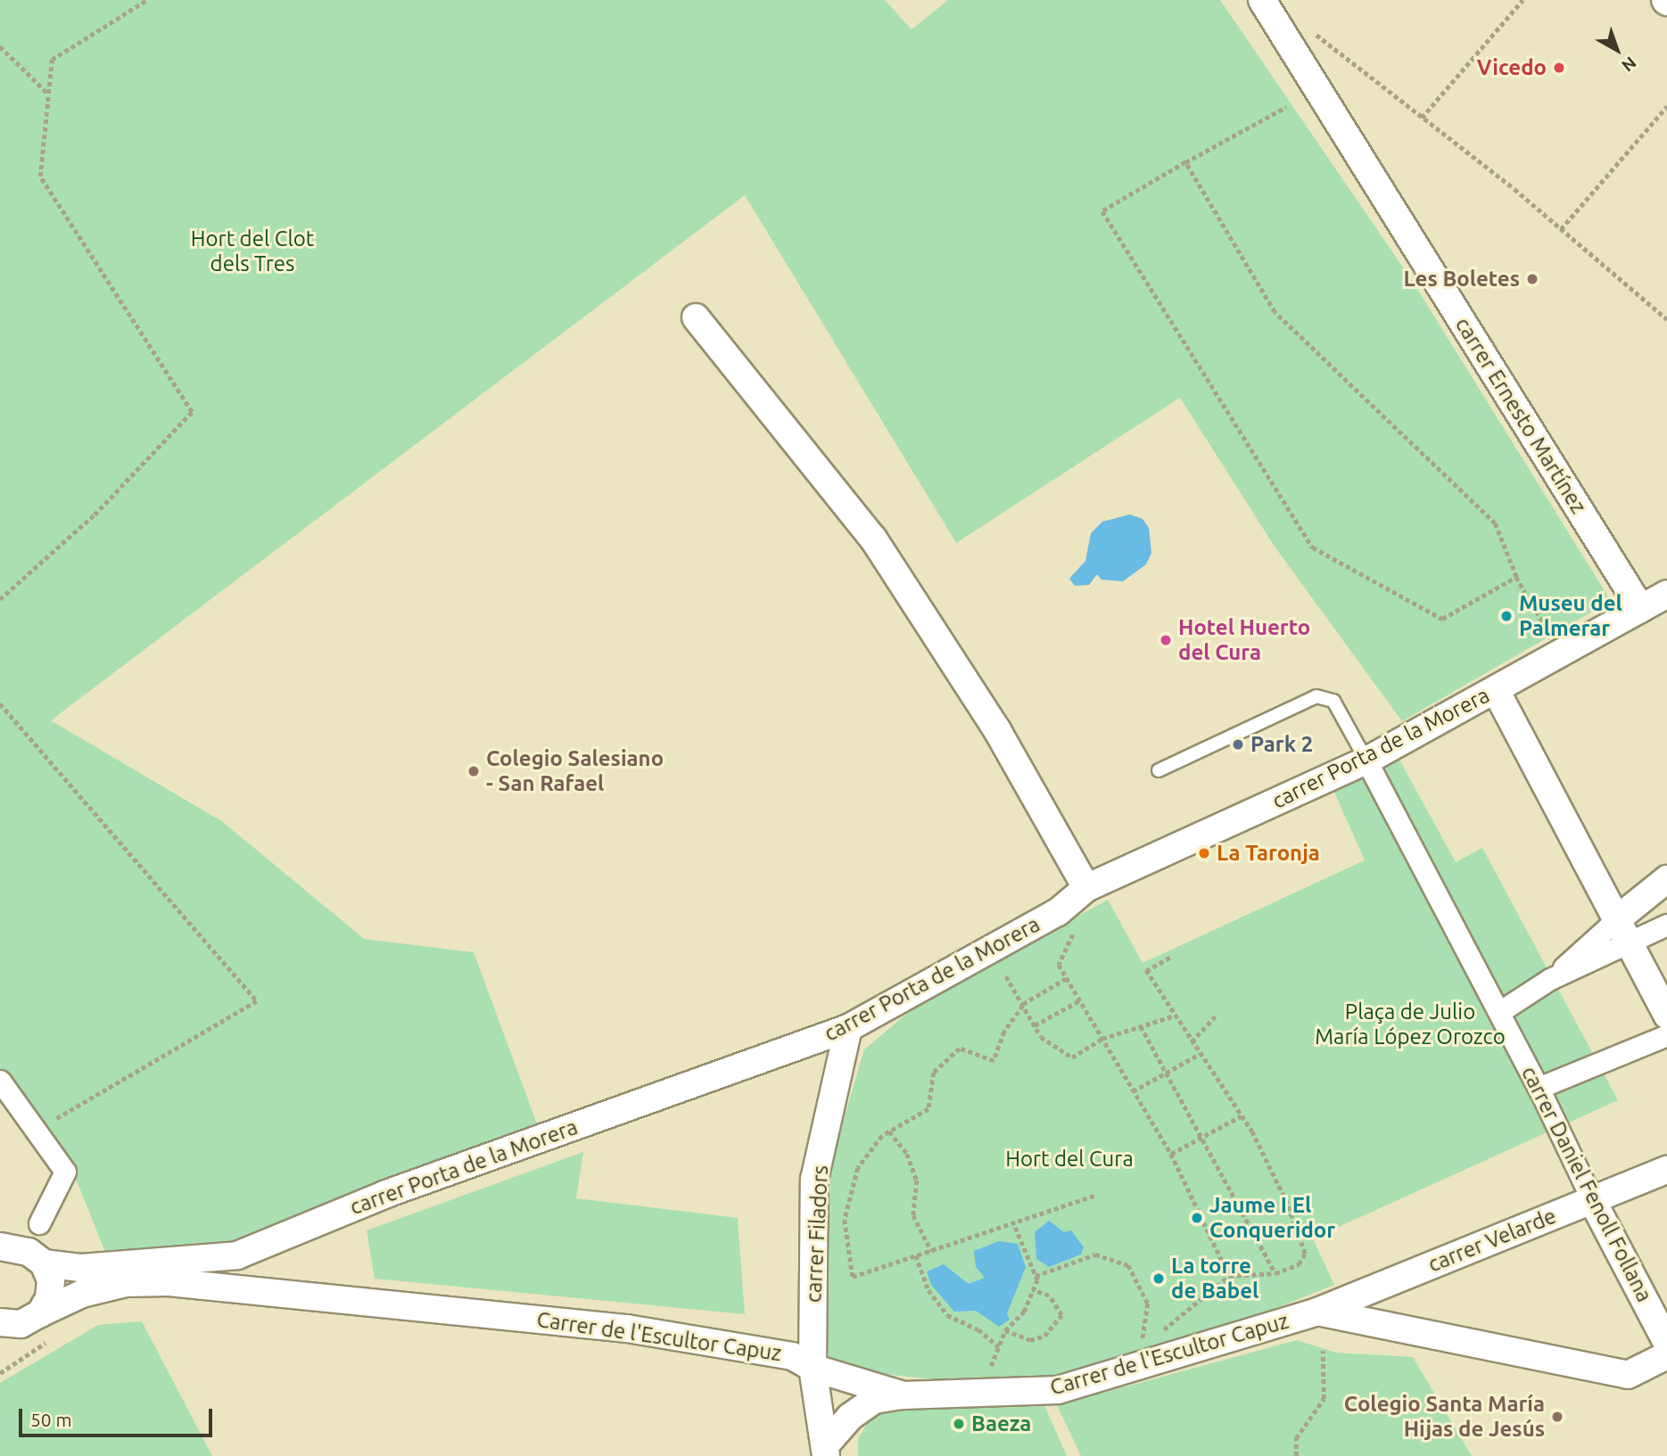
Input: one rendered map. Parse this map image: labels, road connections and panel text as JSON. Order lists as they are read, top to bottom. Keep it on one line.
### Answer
{"streets":{"street":["carrer Ernesto Martínez","carrer Porta de la Morera","carrer Daniel Fenoll Follana","carrer Filadors","carrer Velarde","Carrer de l'Escultor Capuz"]},"crossings":[["carrer Ernesto Martínez","carrer Porta de la Morera"],["carrer Porta de la Morera","carrer Daniel Fenoll Follana"],["carrer Porta de la Morera","carrer Filadors"],["carrer Daniel Fenoll Follana","carrer Velarde"],["carrer Filadors","Carrer de l'Escultor Capuz"],["carrer Velarde","Carrer de l'Escultor Capuz"]],"parks":["Hort del Clot dels Tres","Plaça de Julio María López Orozco","Hort del Cura"],"places":["Vicedo","Les Boletes","Museu del Palmerar","Hotel Huerto del Cura","Park 2","Colegio Salesiano - San Rafael","La Taronja","Jaume I El Conqueridor","La torre de Babel","Colegio Santa María Hijas de Jesús","Baeza"],"scale_bar":"50 m","north":"bottom right"}
